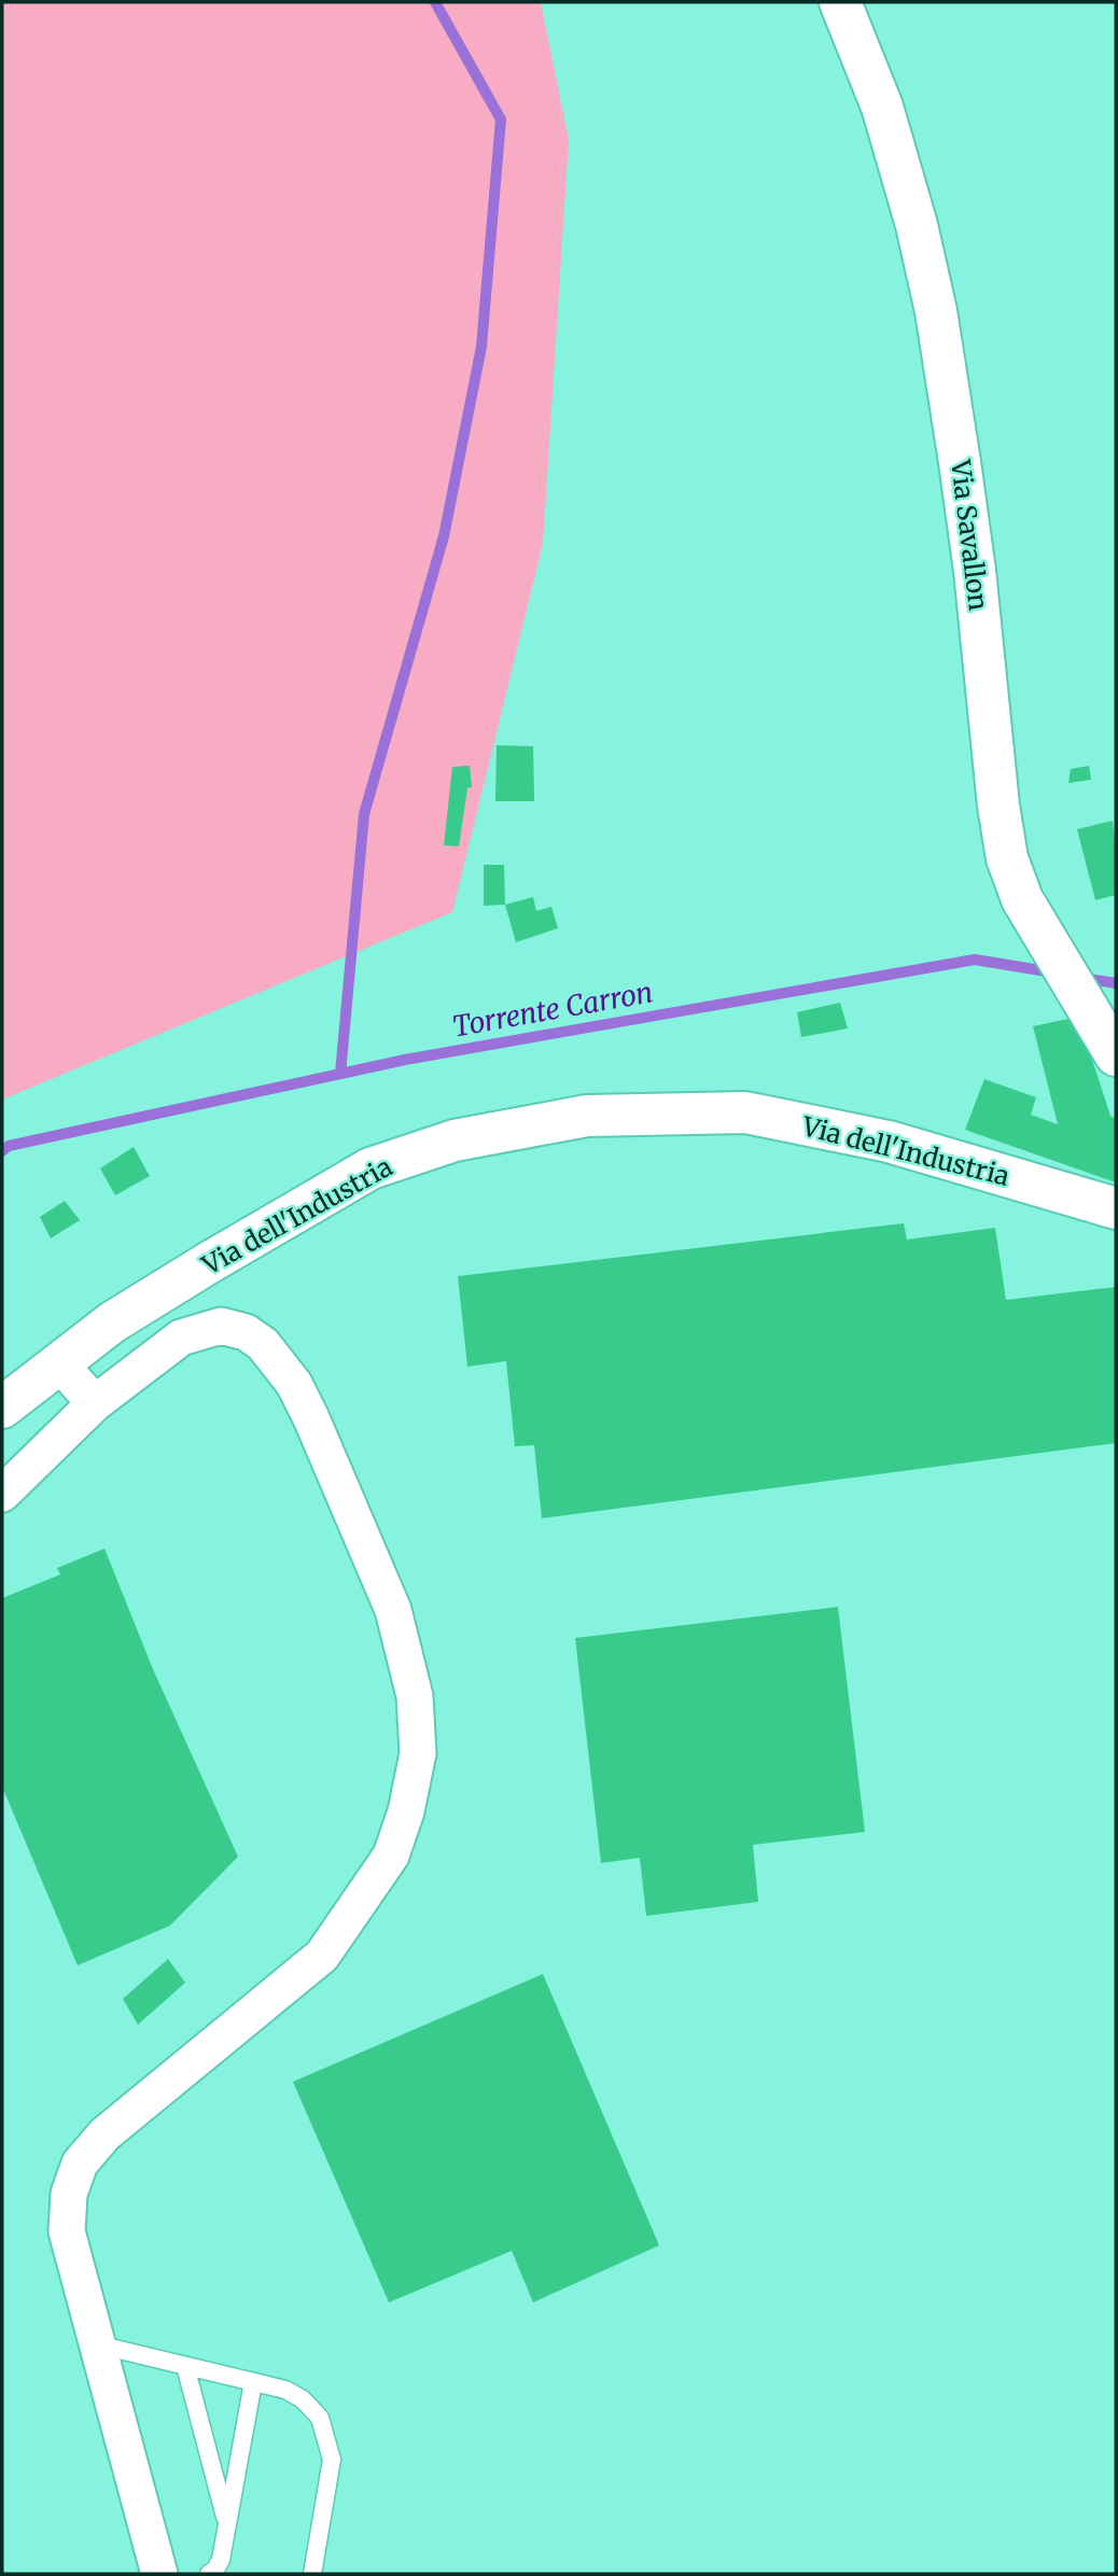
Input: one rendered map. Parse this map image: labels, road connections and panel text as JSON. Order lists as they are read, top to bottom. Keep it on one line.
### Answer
{"streets":{"street":["Via Savallon","Via dell'Industria"]},"water":["Torrente Carron"]}
